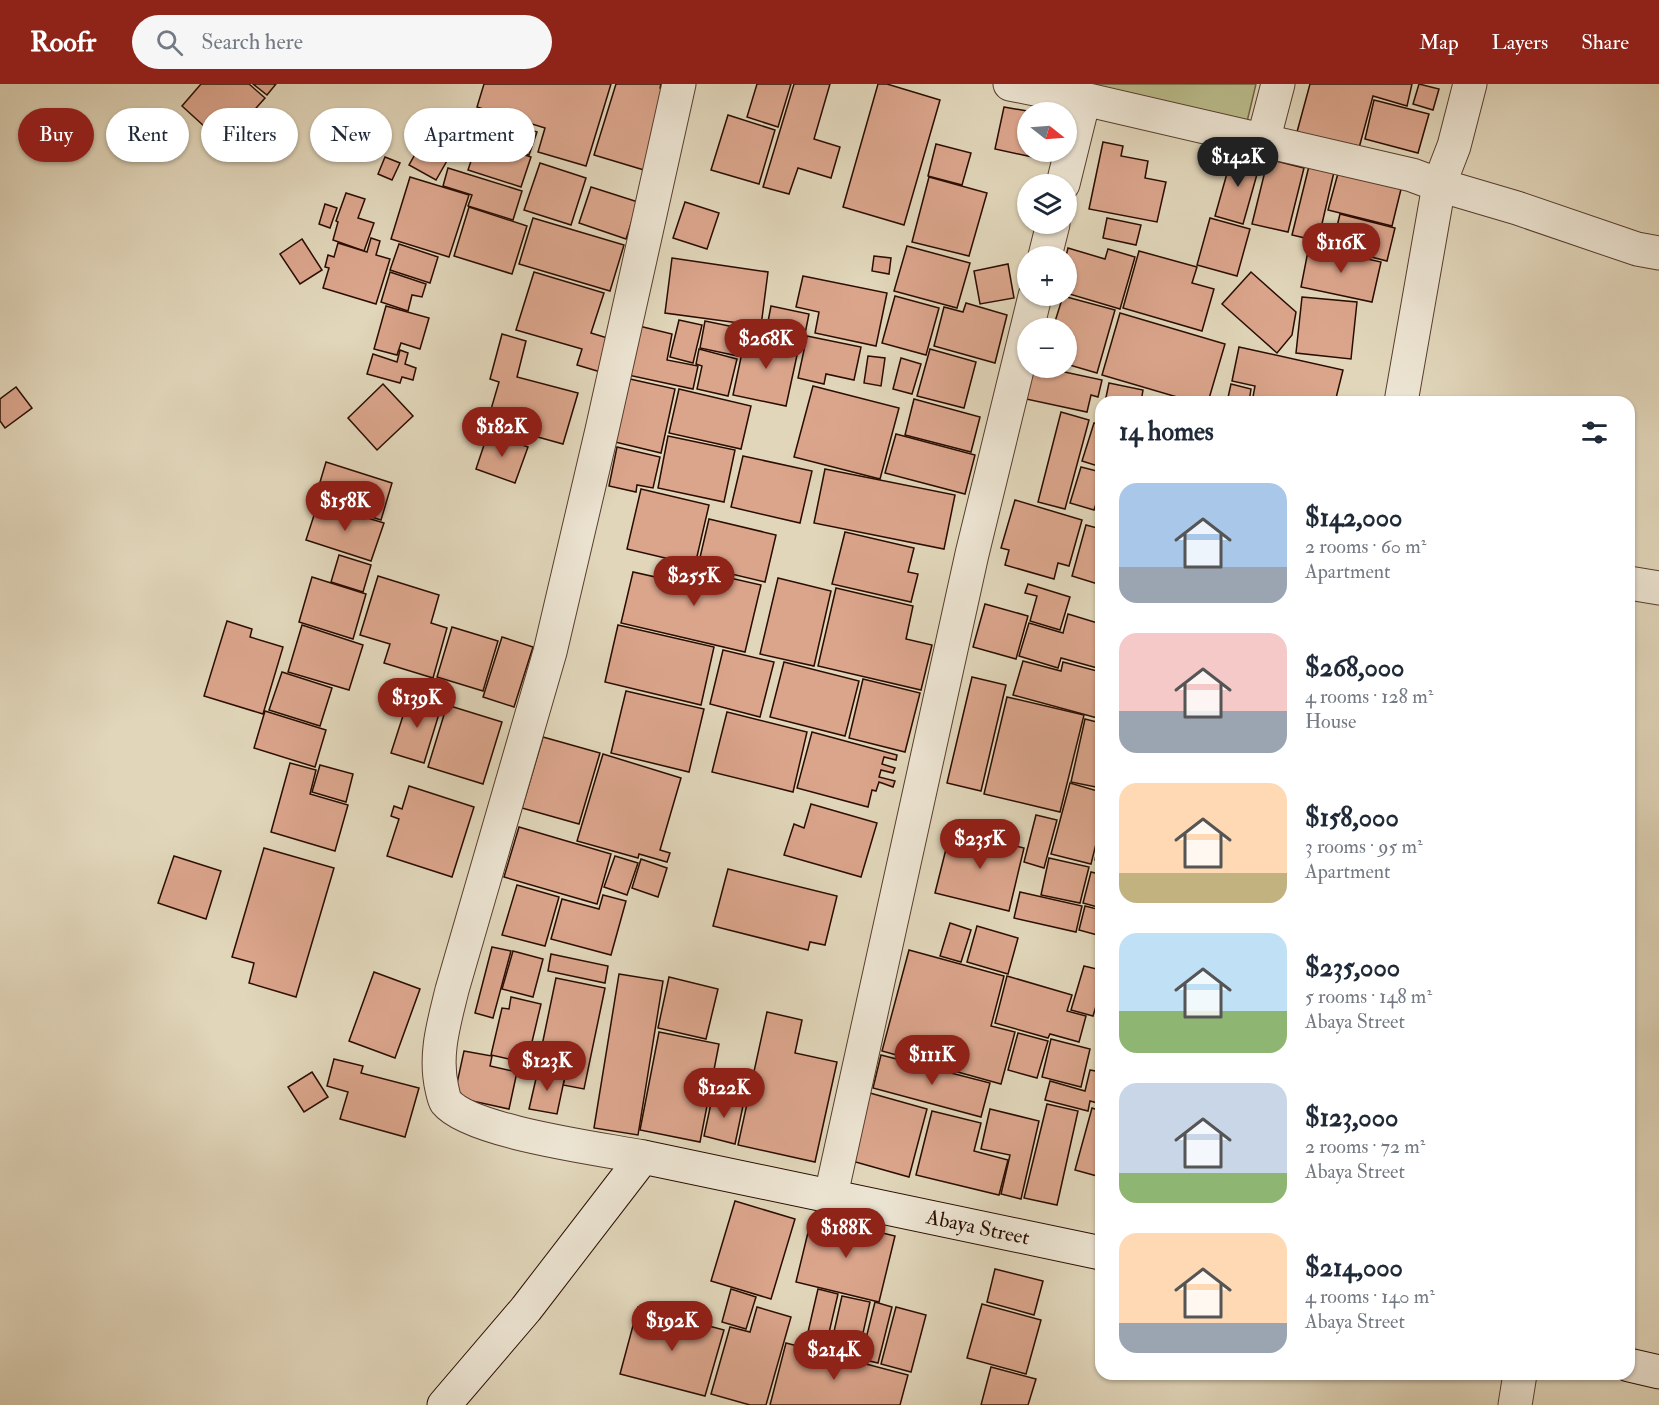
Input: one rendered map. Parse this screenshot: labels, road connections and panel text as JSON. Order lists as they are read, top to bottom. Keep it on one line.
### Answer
{"streets":{"street":["Abaya Street"]},"north":"right","page":{"header":"Roofr","search":"Search here","nav":["Map","Layers","Share"],"map_buttons":["+","−"],"chip":["Buy","Rent","Filters","New","Apartment"],"price":["$142K","$116K","$268K","$182K","$158K","$255K","$139K","$235K","$111K","$123K","$122K","$188K","$192K","$214K"],"heading":"14 homes","list":[{"name":"$142,000","note":"2 rooms · 60 m² · Apartment"},{"name":"$268,000","note":"4 rooms · 128 m² · House"},{"name":"$158,000","note":"3 rooms · 95 m² · Apartment"},{"name":"$235,000","note":"5 rooms · 148 m² · Abaya Street"},{"name":"$123,000","note":"2 rooms · 72 m² · Abaya Street"},{"name":"$214,000","note":"4 rooms · 140 m² · Abaya Street"}]}}
